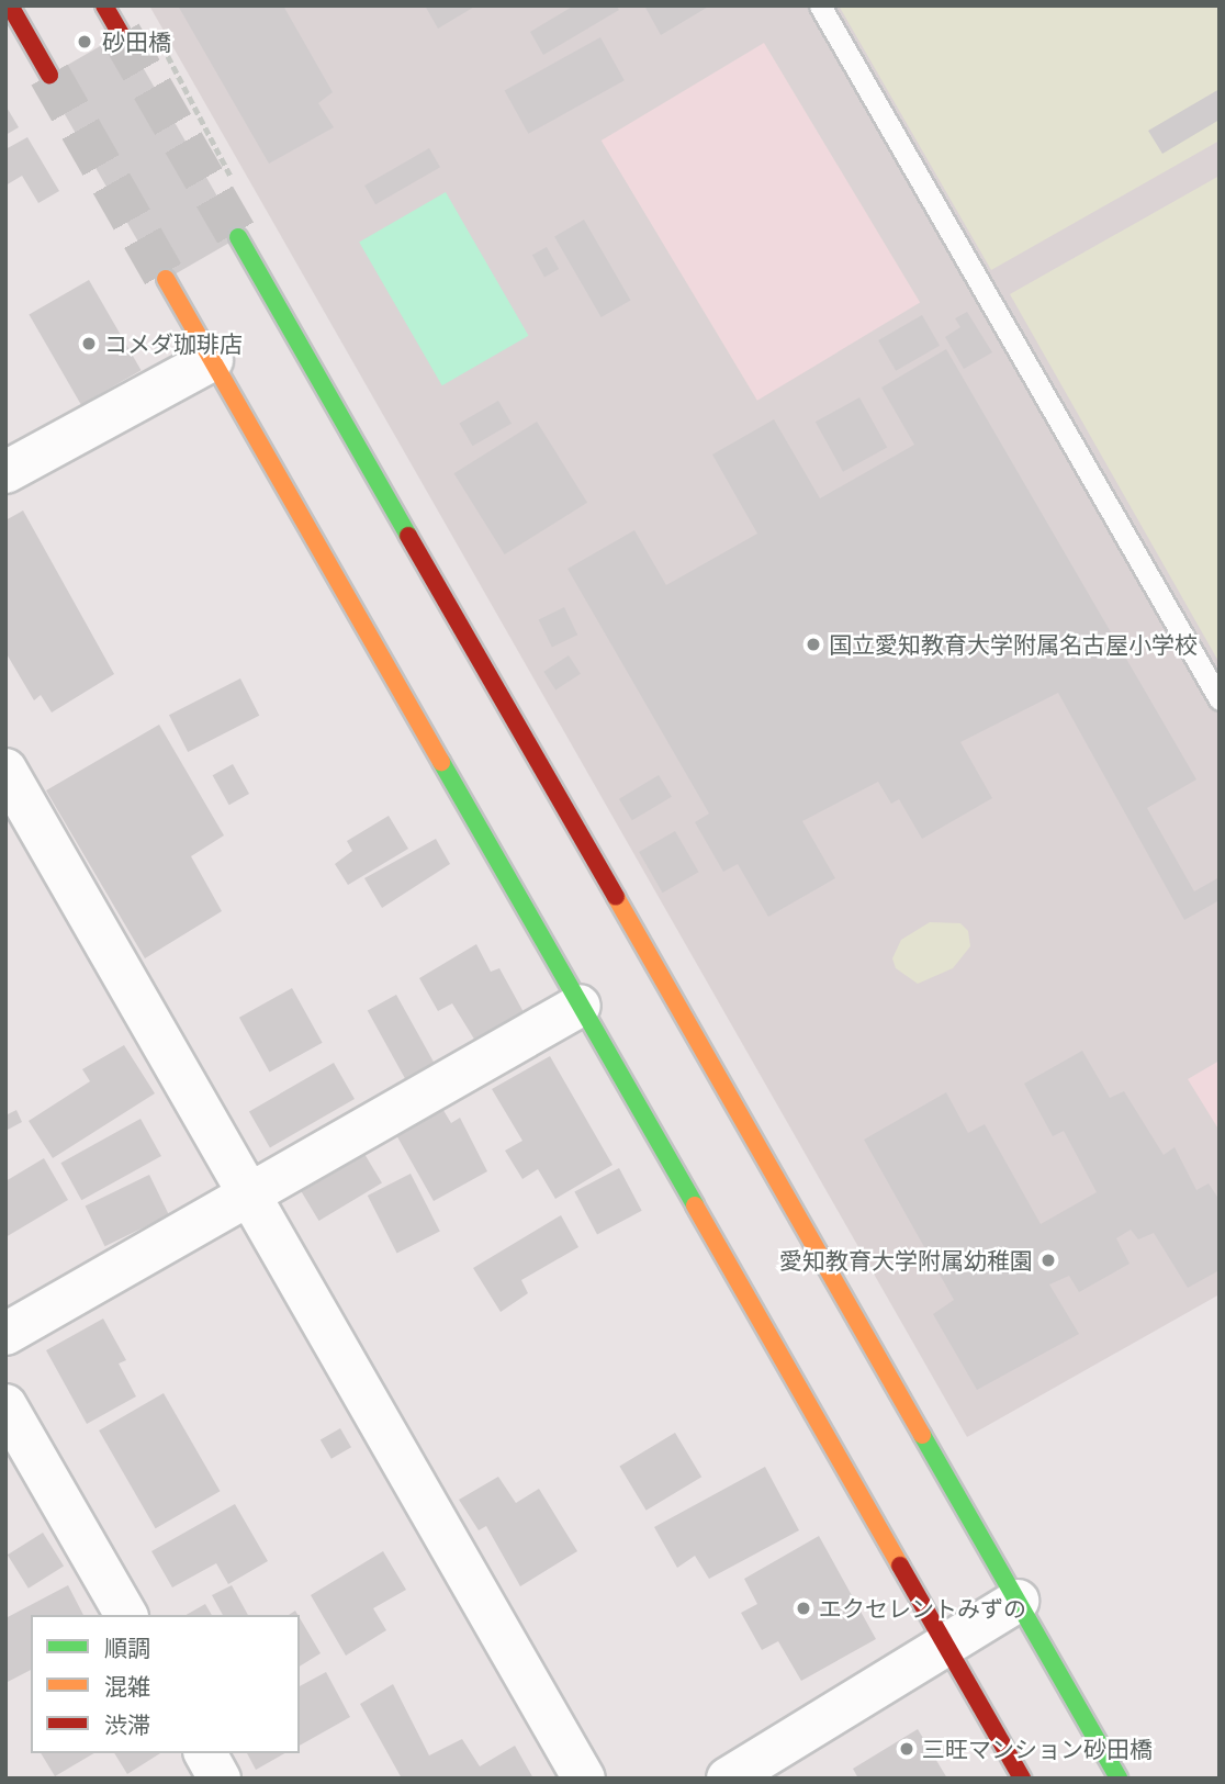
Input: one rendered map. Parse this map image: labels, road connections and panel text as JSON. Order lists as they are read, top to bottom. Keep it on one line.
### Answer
{"places":["砂田橋","コメダ珈琲店","国立愛知教育大学附属名古屋小学校","愛知教育大学附属幼稚園","エクセレントみずの","三旺マンション砂田橋"],"legend":["順調","混雑","渋滞"]}
